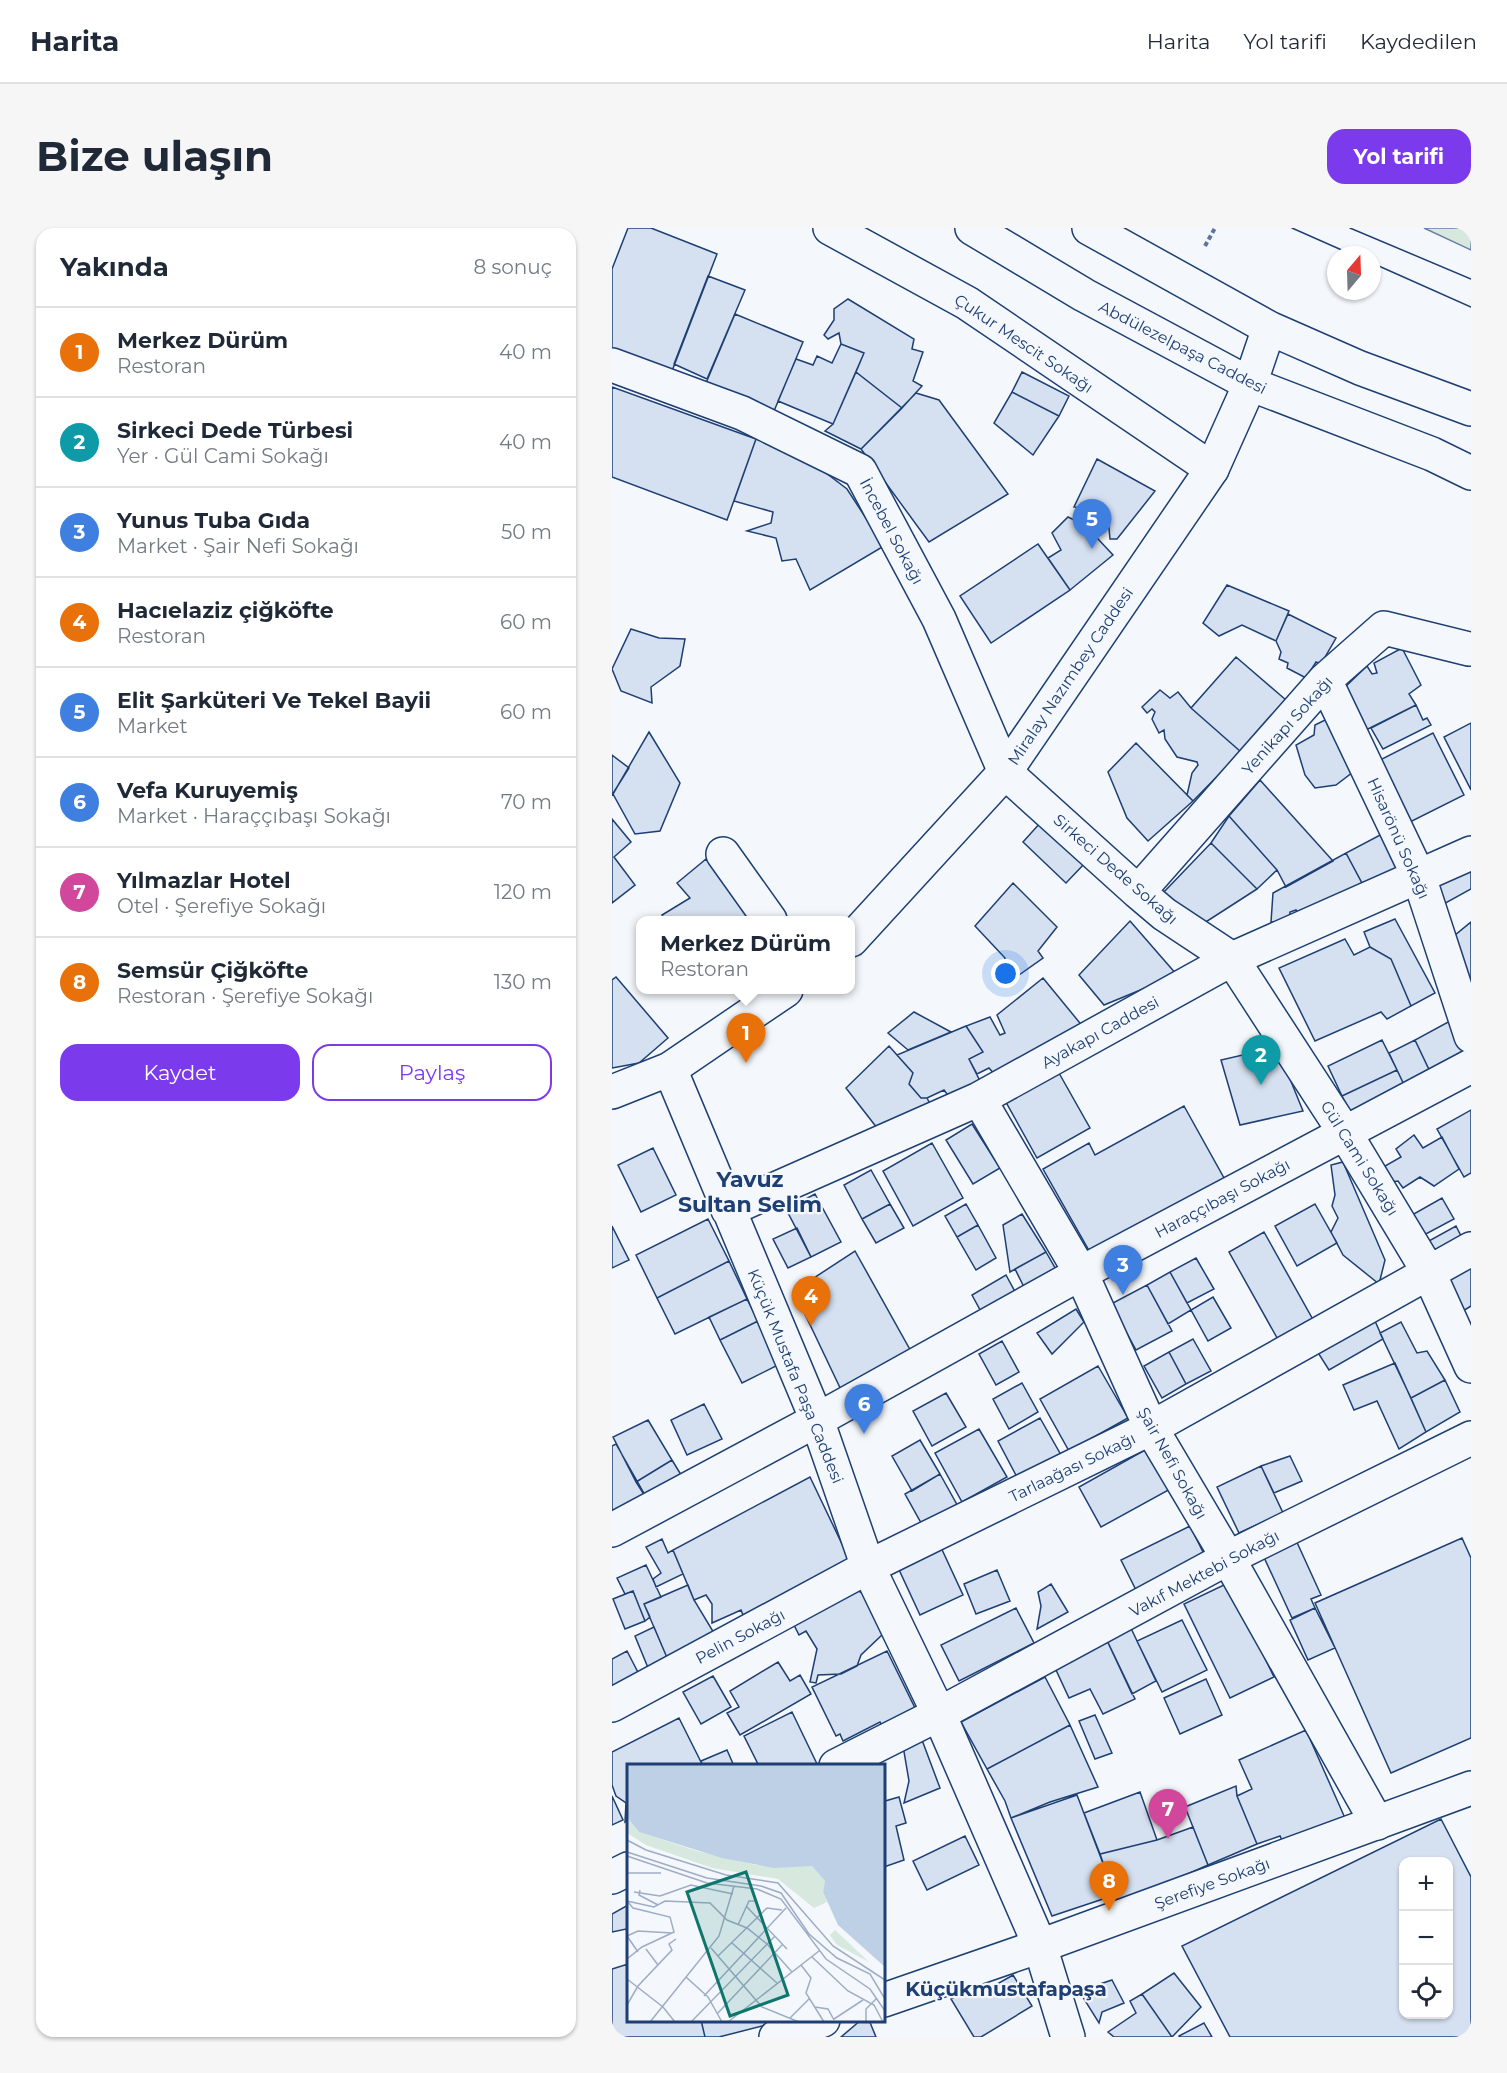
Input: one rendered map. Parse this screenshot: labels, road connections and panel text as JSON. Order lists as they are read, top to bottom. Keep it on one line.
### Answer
{"streets":{"street":["Çukur Mescit Sokağı","Abdülezelpaşa Caddesi","İncebel Sokağı","Miralay Nazımbey Caddesi","Yenikapı Sokağı","Hisarönü Sokağı","Sirkeci Dede Sokağı","Ayakapı Caddesi","Gül Cami Sokağı","Haraççıbaşı Sokağı","Küçük Mustafa Paşa Caddesi","Şair Nefi Sokağı","Tarlaağası Sokağı","Vakıf Mektebi Sokağı","Pelin Sokağı","Şerefiye Sokağı"]},"crossings":[["Çukur Mescit Sokağı","Miralay Nazımbey Caddesi"],["Abdülezelpaşa Caddesi","Miralay Nazımbey Caddesi"],["İncebel Sokağı","Miralay Nazımbey Caddesi"],["İncebel Sokağı","Sirkeci Dede Sokağı"],["Miralay Nazımbey Caddesi","Sirkeci Dede Sokağı"],["Yenikapı Sokağı","Hisarönü Sokağı"],["Yenikapı Sokağı","Sirkeci Dede Sokağı"],["Hisarönü Sokağı","Ayakapı Caddesi"],["Sirkeci Dede Sokağı","Ayakapı Caddesi"],["Sirkeci Dede Sokağı","Gül Cami Sokağı"],["Ayakapı Caddesi","Gül Cami Sokağı"],["Ayakapı Caddesi","Küçük Mustafa Paşa Caddesi"],["Ayakapı Caddesi","Şair Nefi Sokağı"],["Gül Cami Sokağı","Haraççıbaşı Sokağı"],["Gül Cami Sokağı","Tarlaağası Sokağı"],["Haraççıbaşı Sokağı","Küçük Mustafa Paşa Caddesi"],["Haraççıbaşı Sokağı","Şair Nefi Sokağı"],["Küçük Mustafa Paşa Caddesi","Tarlaağası Sokağı"],["Küçük Mustafa Paşa Caddesi","Vakıf Mektebi Sokağı"],["Küçük Mustafa Paşa Caddesi","Pelin Sokağı"],["Küçük Mustafa Paşa Caddesi","Şerefiye Sokağı"],["Şair Nefi Sokağı","Tarlaağası Sokağı"],["Şair Nefi Sokağı","Vakıf Mektebi Sokağı"],["Şair Nefi Sokağı","Şerefiye Sokağı"],["Tarlaağası Sokağı","Pelin Sokağı"]],"districts":["Yavuz Sultan Selim","Küçükmustafapaşa"],"north":"top","page":{"header":"Harita","nav":["Harita","Yol tarifi","Kaydedilen"],"buttons":["Yol tarifi",["Kaydet","Paylaş"]],"title":"Bize ulaşın","heading":["Yakında","8 sonuç"],"list":[{"mark":"1","name":"Merkez Dürüm","note":"Restoran","value":"40 m"},{"mark":"2","name":"Sirkeci Dede Türbesi","note":"Yer · Gül Cami Sokağı","value":"40 m"},{"mark":"3","name":"Yunus Tuba Gıda","note":"Market · Şair Nefi Sokağı","value":"50 m"},{"mark":"4","name":"Hacıelaziz çiğköfte","note":"Restoran","value":"60 m"},{"mark":"5","name":"Elit Şarküteri Ve Tekel Bayii","note":"Market","value":"60 m"},{"mark":"6","name":"Vefa Kuruyemiş","note":"Market · Haraççıbaşı Sokağı","value":"70 m"},{"mark":"7","name":"Yılmazlar Hotel","note":"Otel · Şerefiye Sokağı","value":"120 m"},{"mark":"8","name":"Semsür Çiğköfte","note":"Restoran · Şerefiye Sokağı","value":"130 m"}],"pins":["5","1","2","3","4","6","7","8"],"popup":["Merkez Dürüm","Restoran"],"map_buttons":["+","−"]}}
